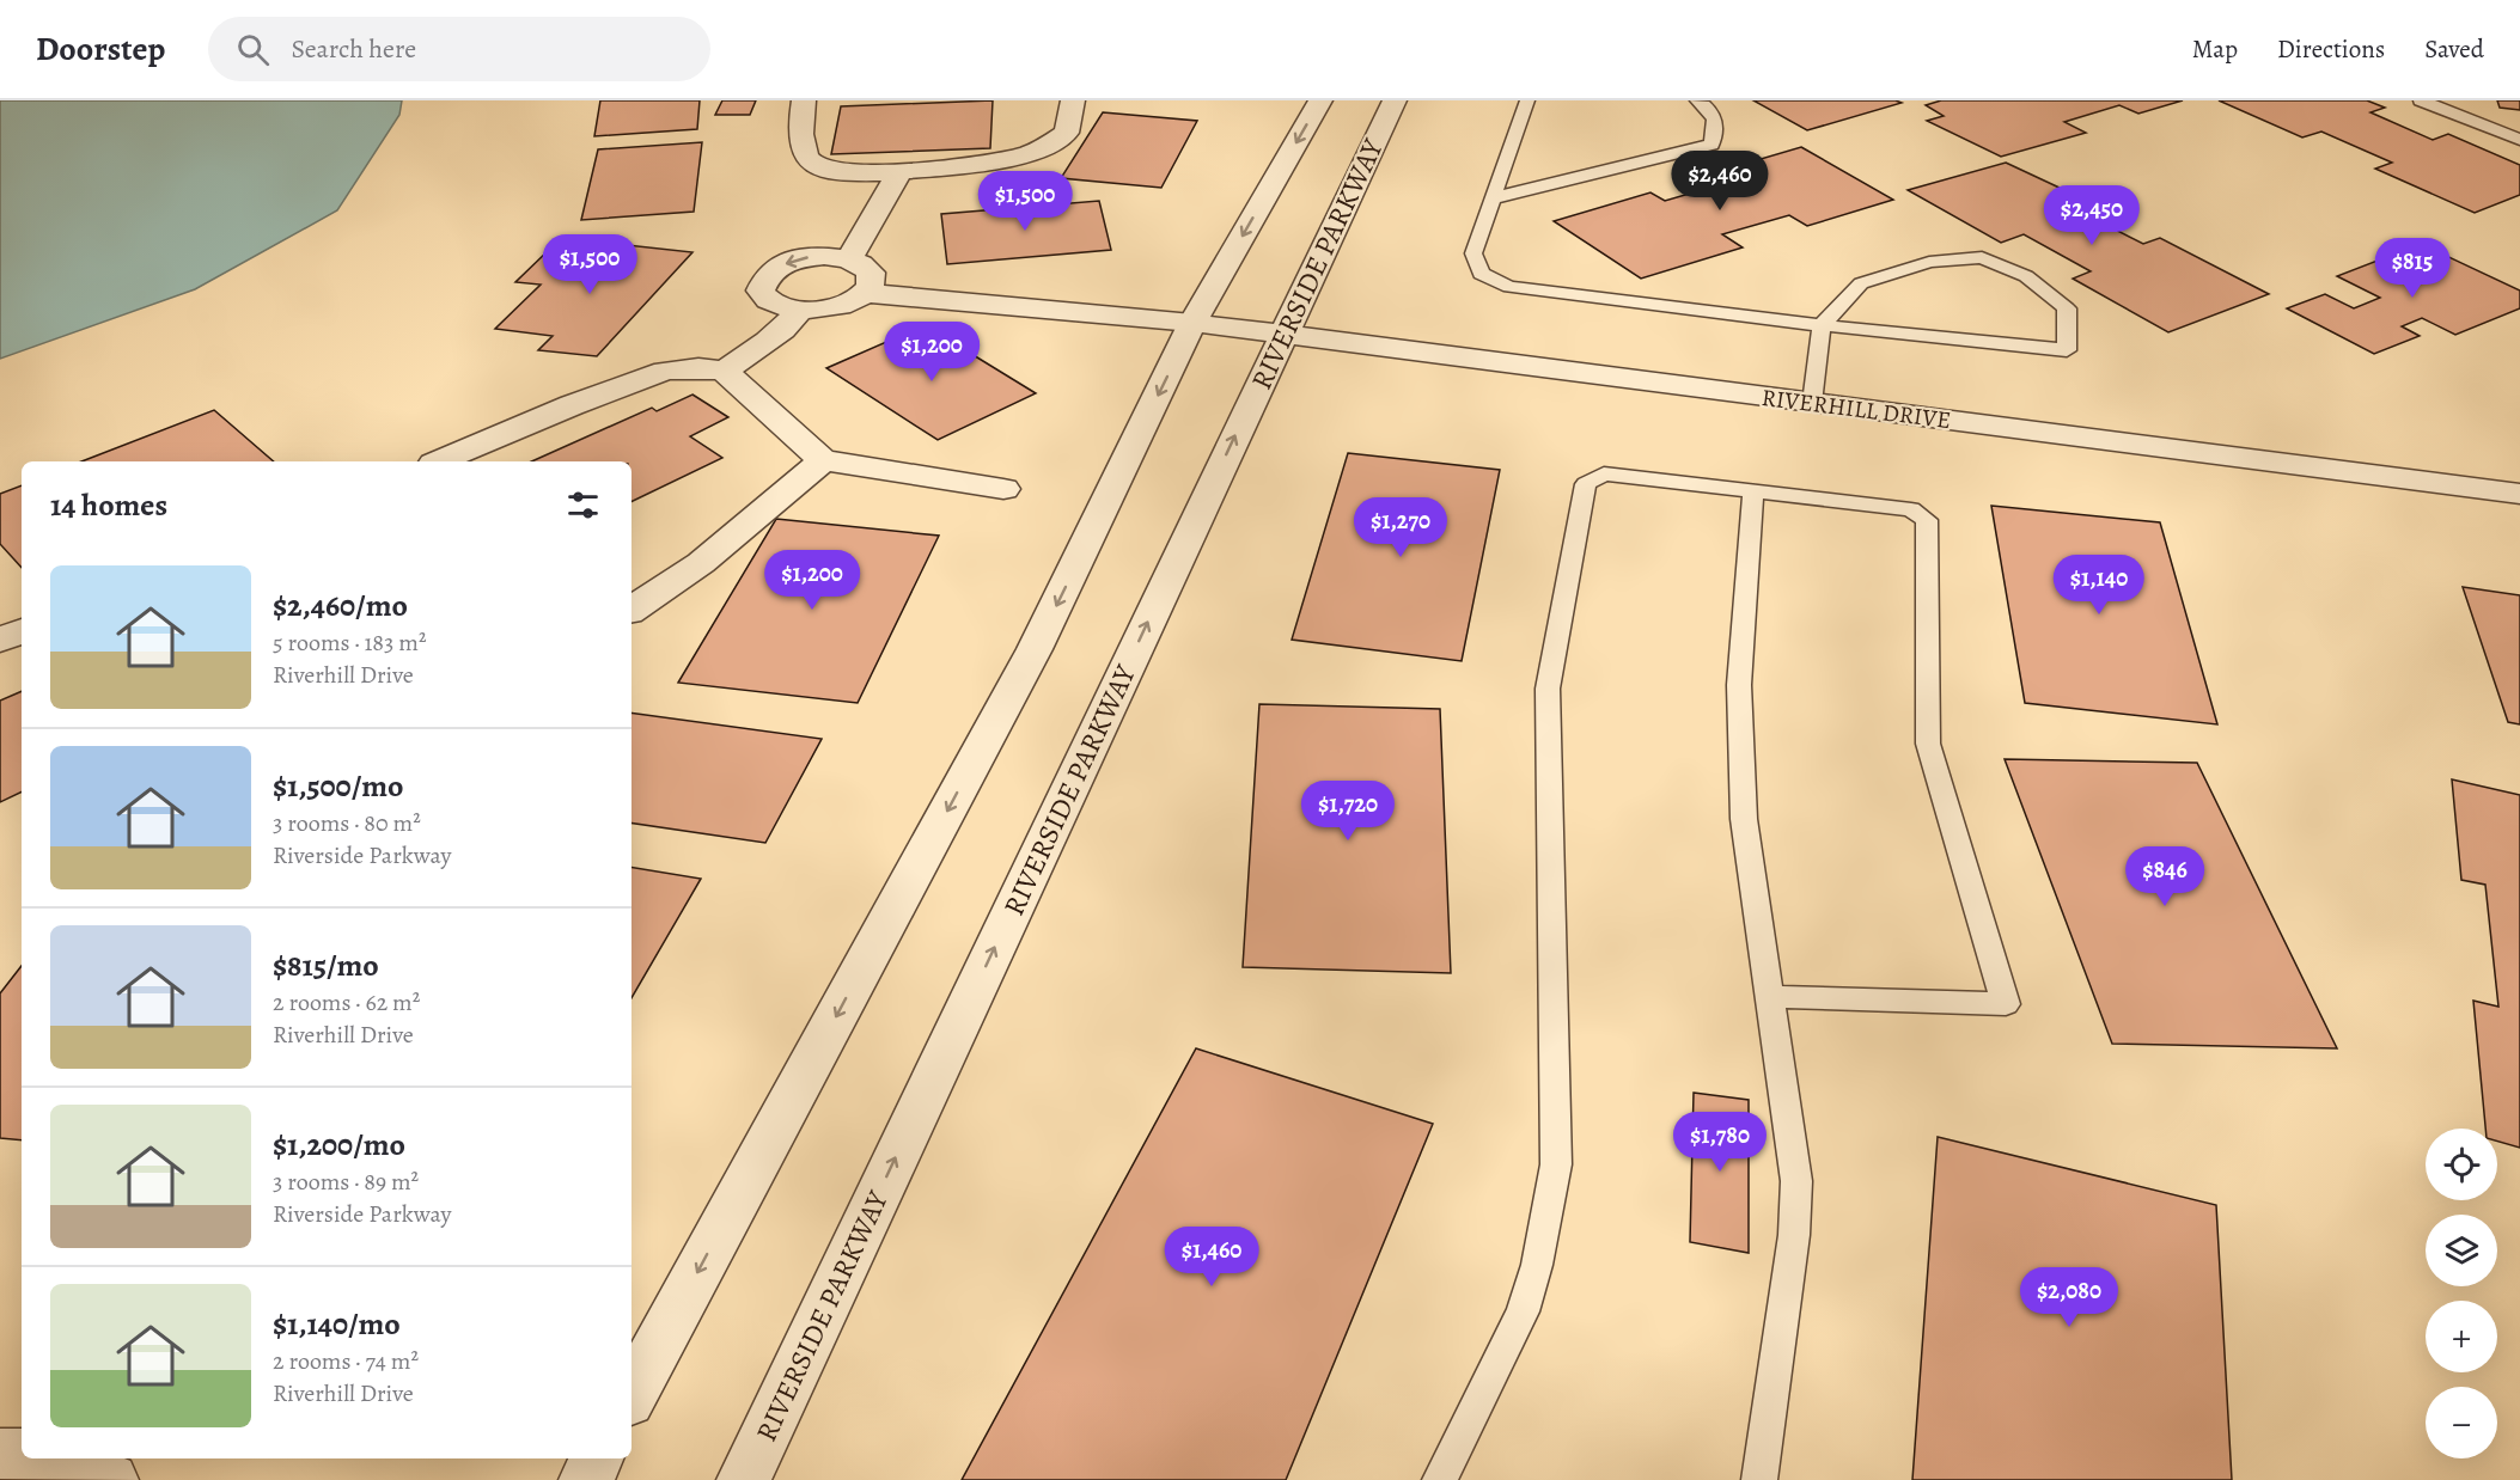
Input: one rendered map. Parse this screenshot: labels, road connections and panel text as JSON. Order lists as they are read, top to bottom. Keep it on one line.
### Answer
{"streets":{"street":["RIVERSIDE PARKWAY","RIVERHILL DRIVE"]},"crossings":[["RIVERSIDE PARKWAY","RIVERHILL DRIVE"]],"page":{"header":"Doorstep","search":"Search here","nav":["Map","Directions","Saved"],"price":["$2,460","$1,500","$2,450","$1,500","$815","$1,200","$1,270","$1,200","$1,140","$1,720","$846","$1,780","$1,460","$2,080"],"heading":"14 homes","list":[{"name":"$2,460/mo","note":"5 rooms · 183 m² · Riverhill Drive"},{"name":"$1,500/mo","note":"3 rooms · 80 m² · Riverside Parkway"},{"name":"$815/mo","note":"2 rooms · 62 m² · Riverhill Drive"},{"name":"$1,200/mo","note":"3 rooms · 89 m² · Riverside Parkway"},{"name":"$1,140/mo","note":"2 rooms · 74 m² · Riverhill Drive"}],"map_buttons":["+","−"]}}
